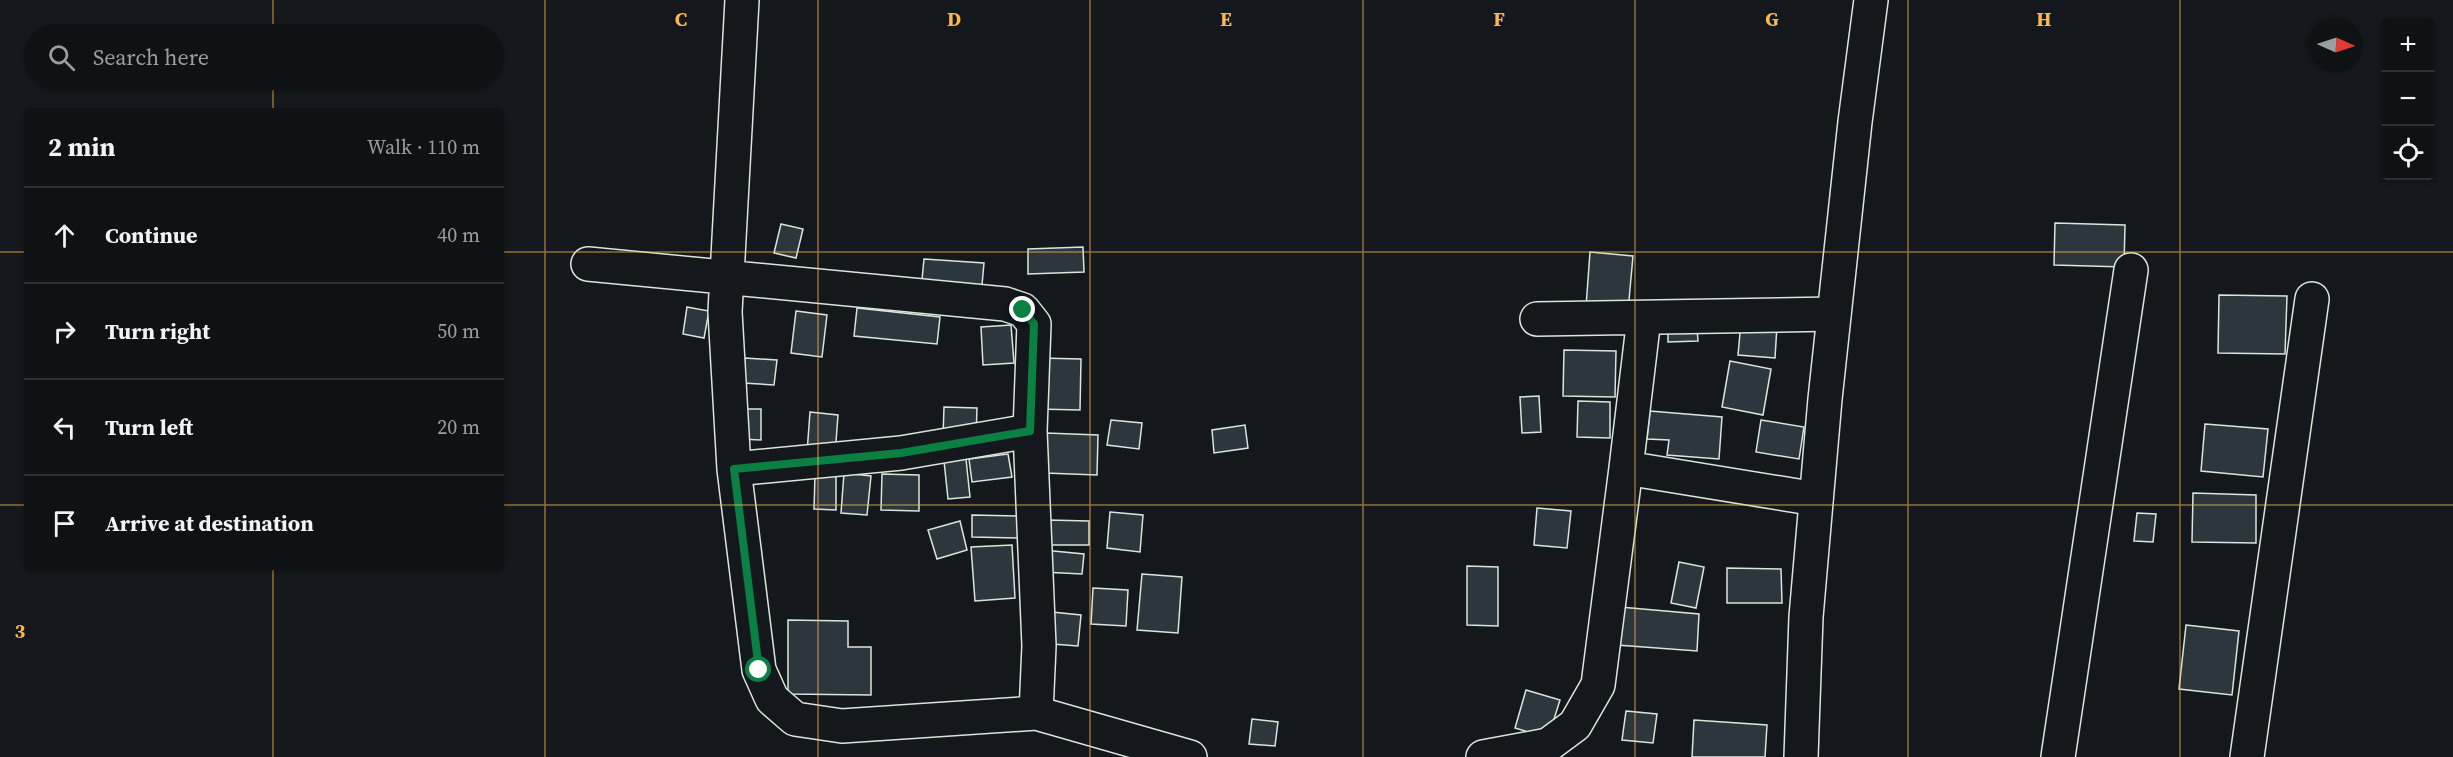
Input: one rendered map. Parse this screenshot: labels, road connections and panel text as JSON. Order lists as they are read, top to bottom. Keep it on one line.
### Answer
{"north":"right","page":{"map_buttons":["+","−"],"search":"Search here","heading":["2 min","Walk · 110 m"],"list":[["Continue","40 m"],["Turn right","50 m"],["Turn left","20 m"],"Arrive at destination"]},"grid":{"columns":["C","D","E","F","G","H"],"rows":["3"]}}
